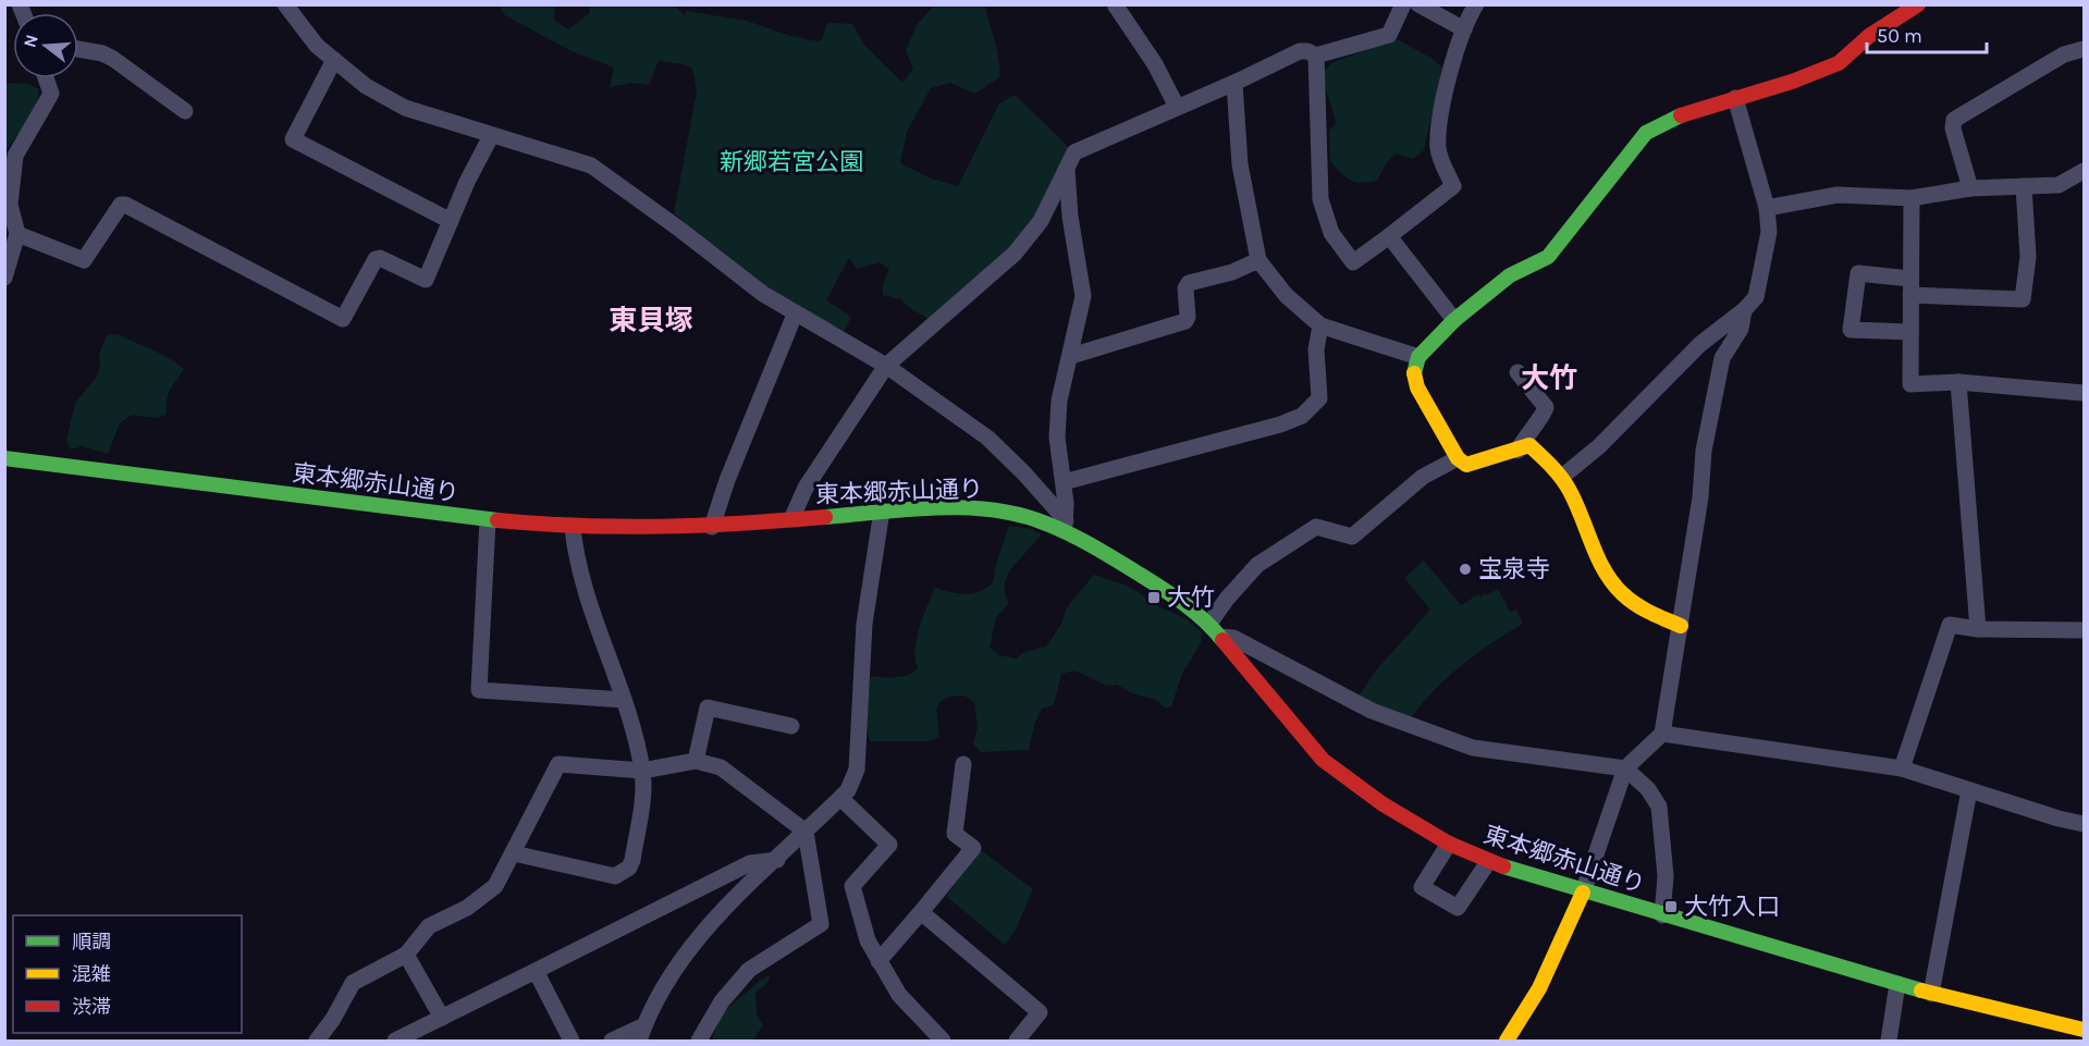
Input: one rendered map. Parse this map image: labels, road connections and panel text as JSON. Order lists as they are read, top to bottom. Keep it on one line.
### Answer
{"streets":{"street":["東本郷赤山通り"]},"districts":["東貝塚","大竹"],"parks":["新郷若宮公園"],"places":{"other":["宝泉寺"],"transit":["大竹","大竹入口"]},"legend":["順調","混雑","渋滞"],"scale_bar":"50 m","north":"left"}
